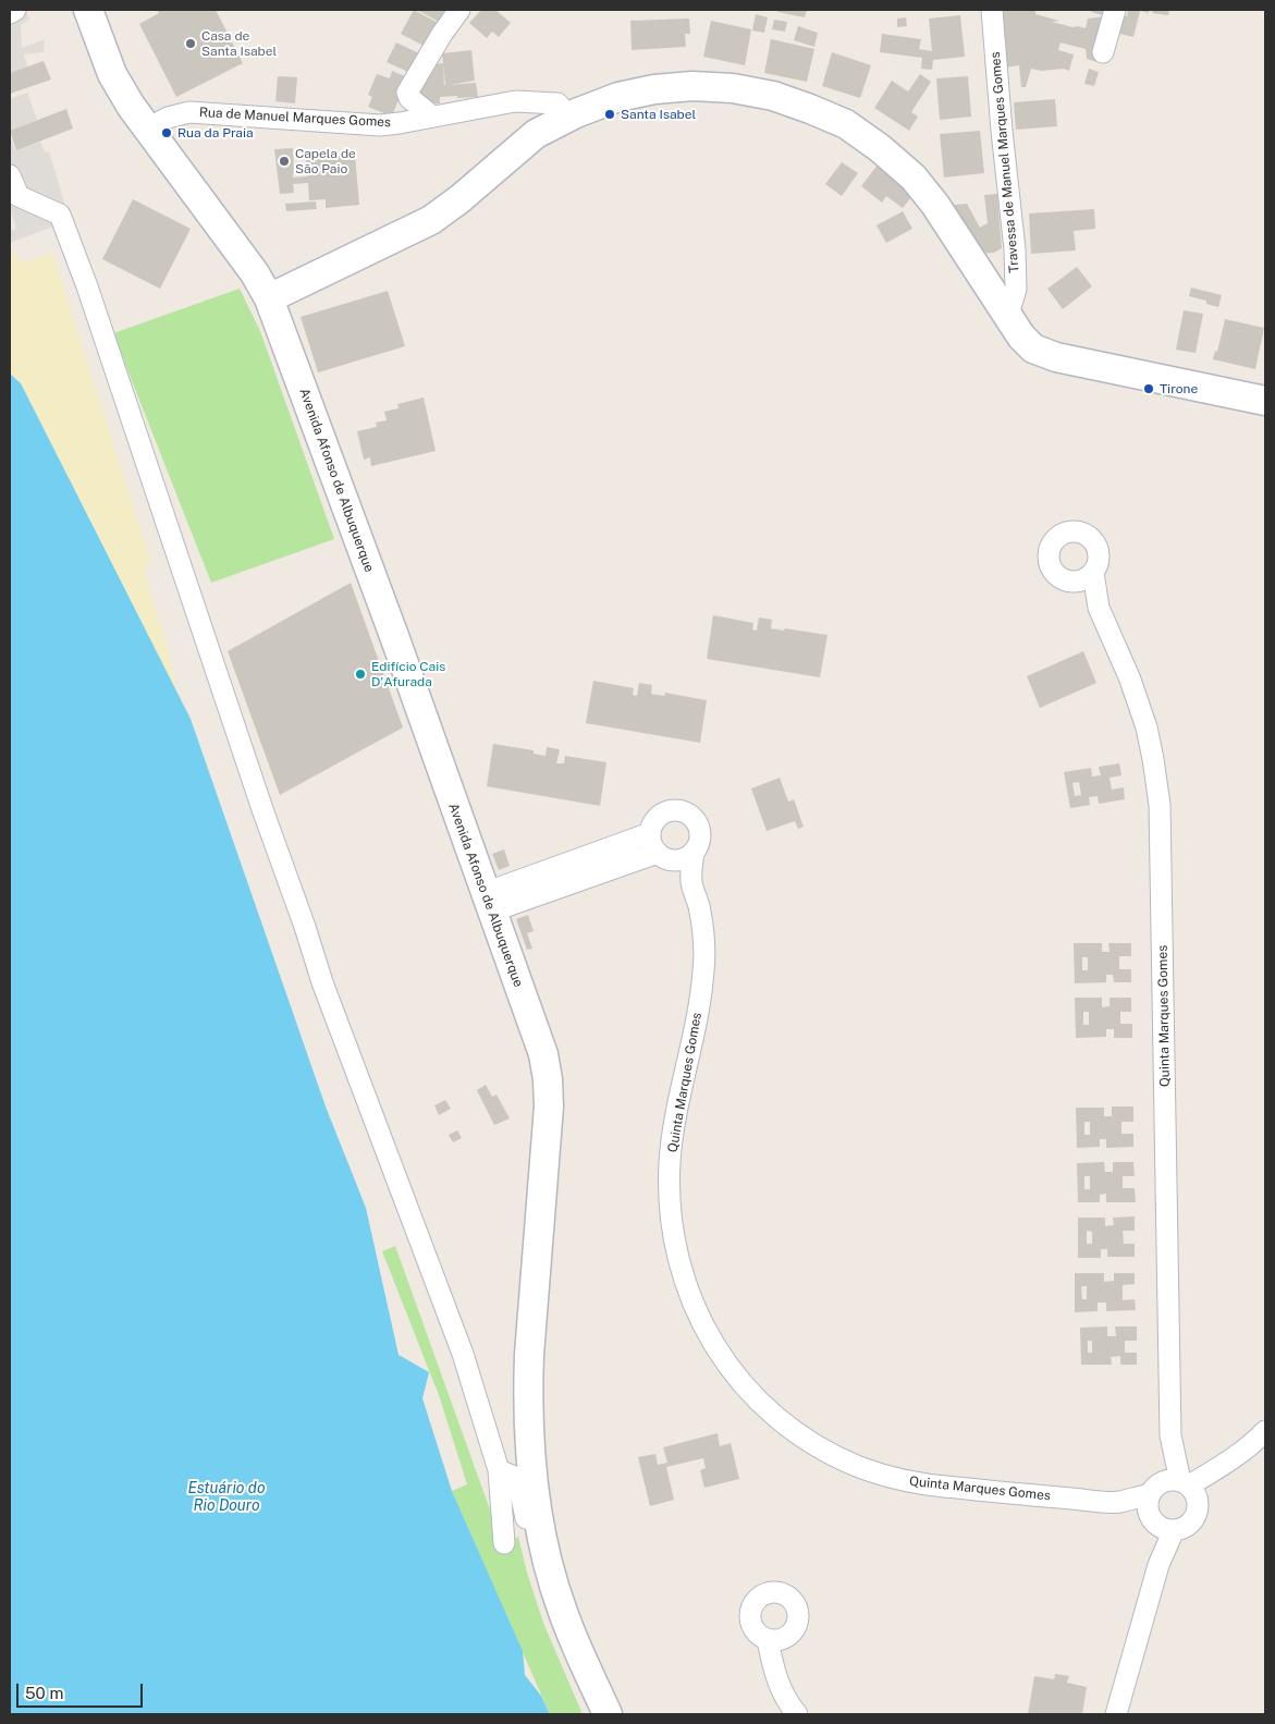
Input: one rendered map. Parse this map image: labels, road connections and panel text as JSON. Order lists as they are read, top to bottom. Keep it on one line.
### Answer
{"streets":{"main road":["Avenida Afonso de Albuquerque"],"street":["Rua de Manuel Marques Gomes","Travessa de Manuel Marques Gomes","Quinta Marques Gomes"]},"crossings":[["Rua de Manuel Marques Gomes","Avenida Afonso de Albuquerque"]],"water":["Estuário do Rio Douro"],"places":["Casa de Santa Isabel","Santa Isabel","Rua da Praia","Capela de São Paio","Tirone","Edifício Cais D'Afurada"],"scale_bar":"50 m"}
